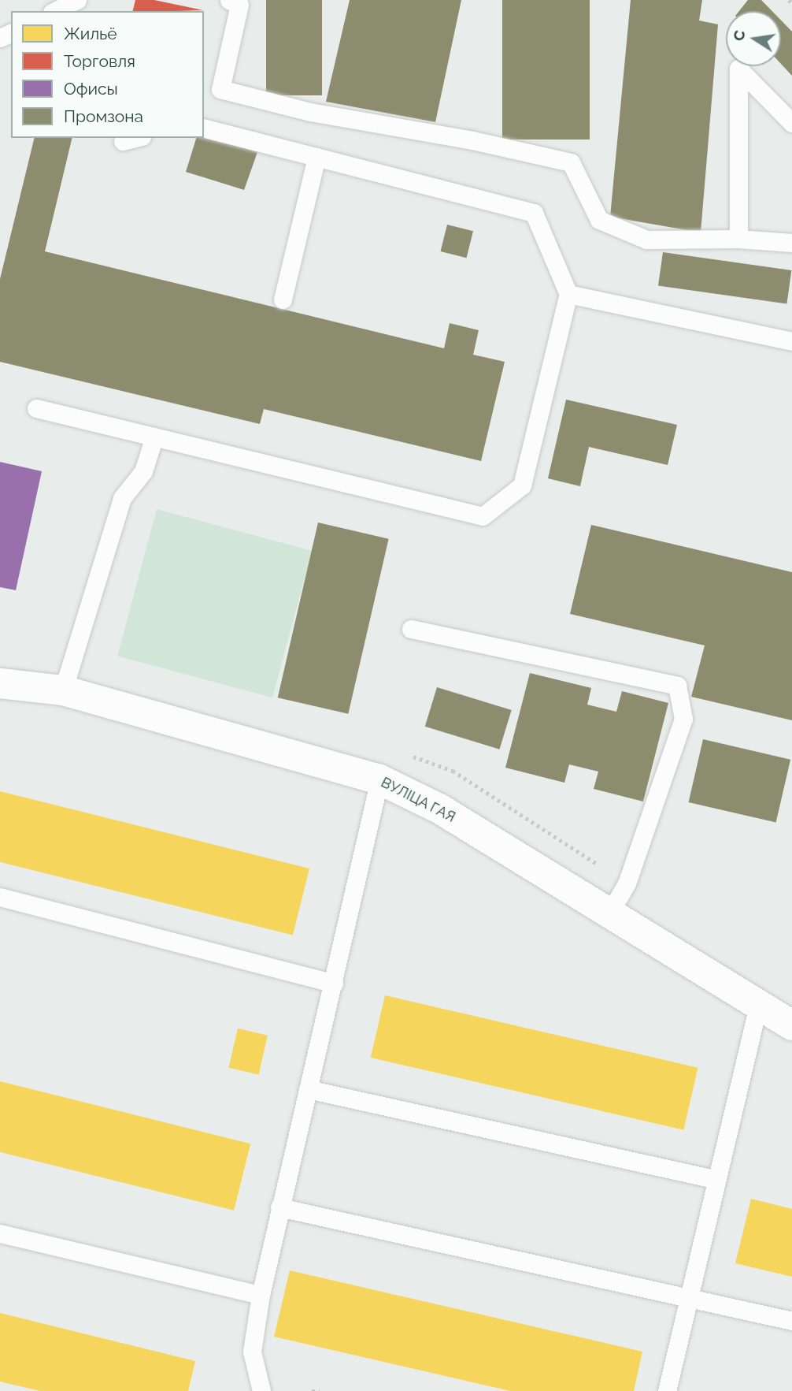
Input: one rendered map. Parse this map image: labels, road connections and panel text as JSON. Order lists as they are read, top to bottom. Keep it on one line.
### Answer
{"streets":{"street":["ВУЛІЦА ГАЯ"]},"legend":["Жильё","Торговля","Офисы","Промзона"],"north":"left"}
